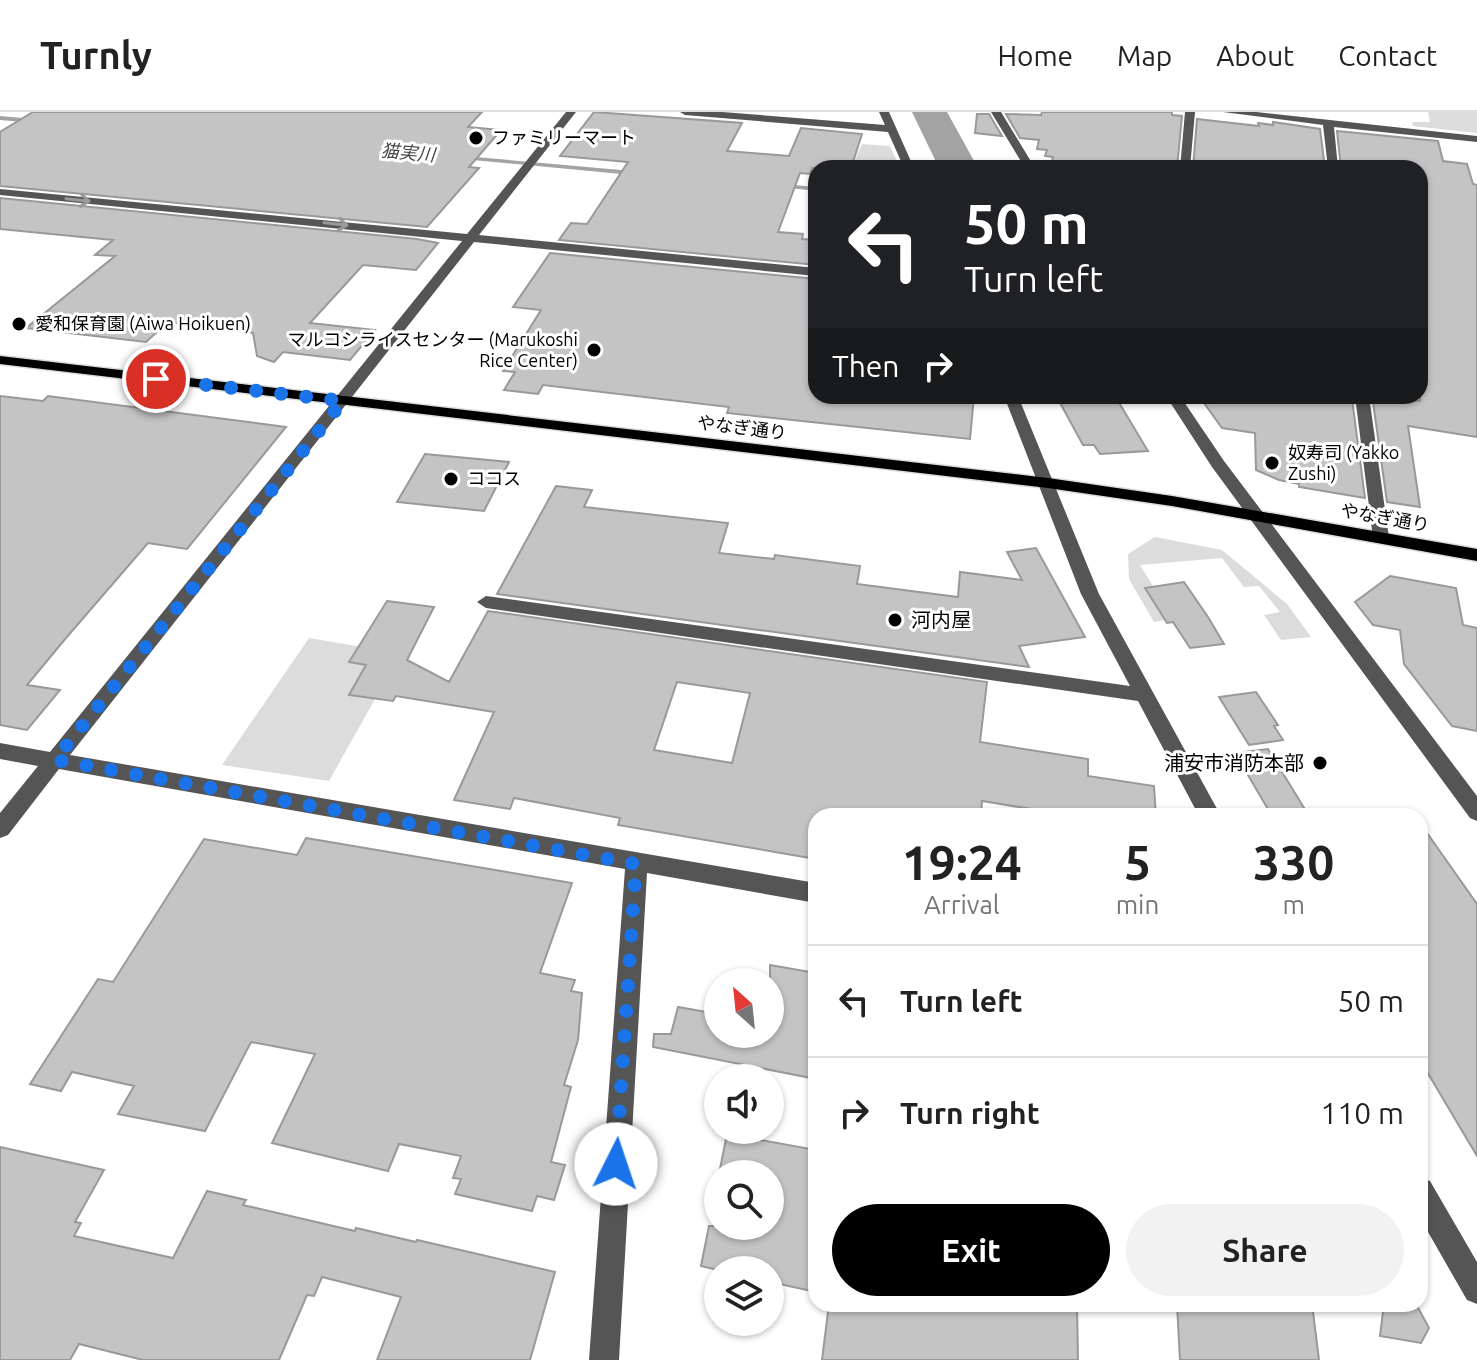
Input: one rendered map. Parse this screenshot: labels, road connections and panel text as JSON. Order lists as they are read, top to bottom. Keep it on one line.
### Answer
{"streets":{"main road":["やなぎ通り"]},"water":["猫実川"],"places":["ファミリーマート","愛和保育園 (Aiwa Hoikuen)","マルコシライスセンター (Marukoshi Rice Center)","奴寿司 (Yakko Zushi)","ココス","河内屋","浦安市消防本部"],"north":"top left","page":{"header":"Turnly","nav":["Home","Map","About","Contact"],"turn":["50 m","Turn left"],"then":"Then","eta":["19:24","Arrival","5","min","330","m"],"list":[{"name":"Turn left","value":"50 m"},{"name":"Turn right","value":"110 m"}],"buttons":["Exit","Share"]}}
